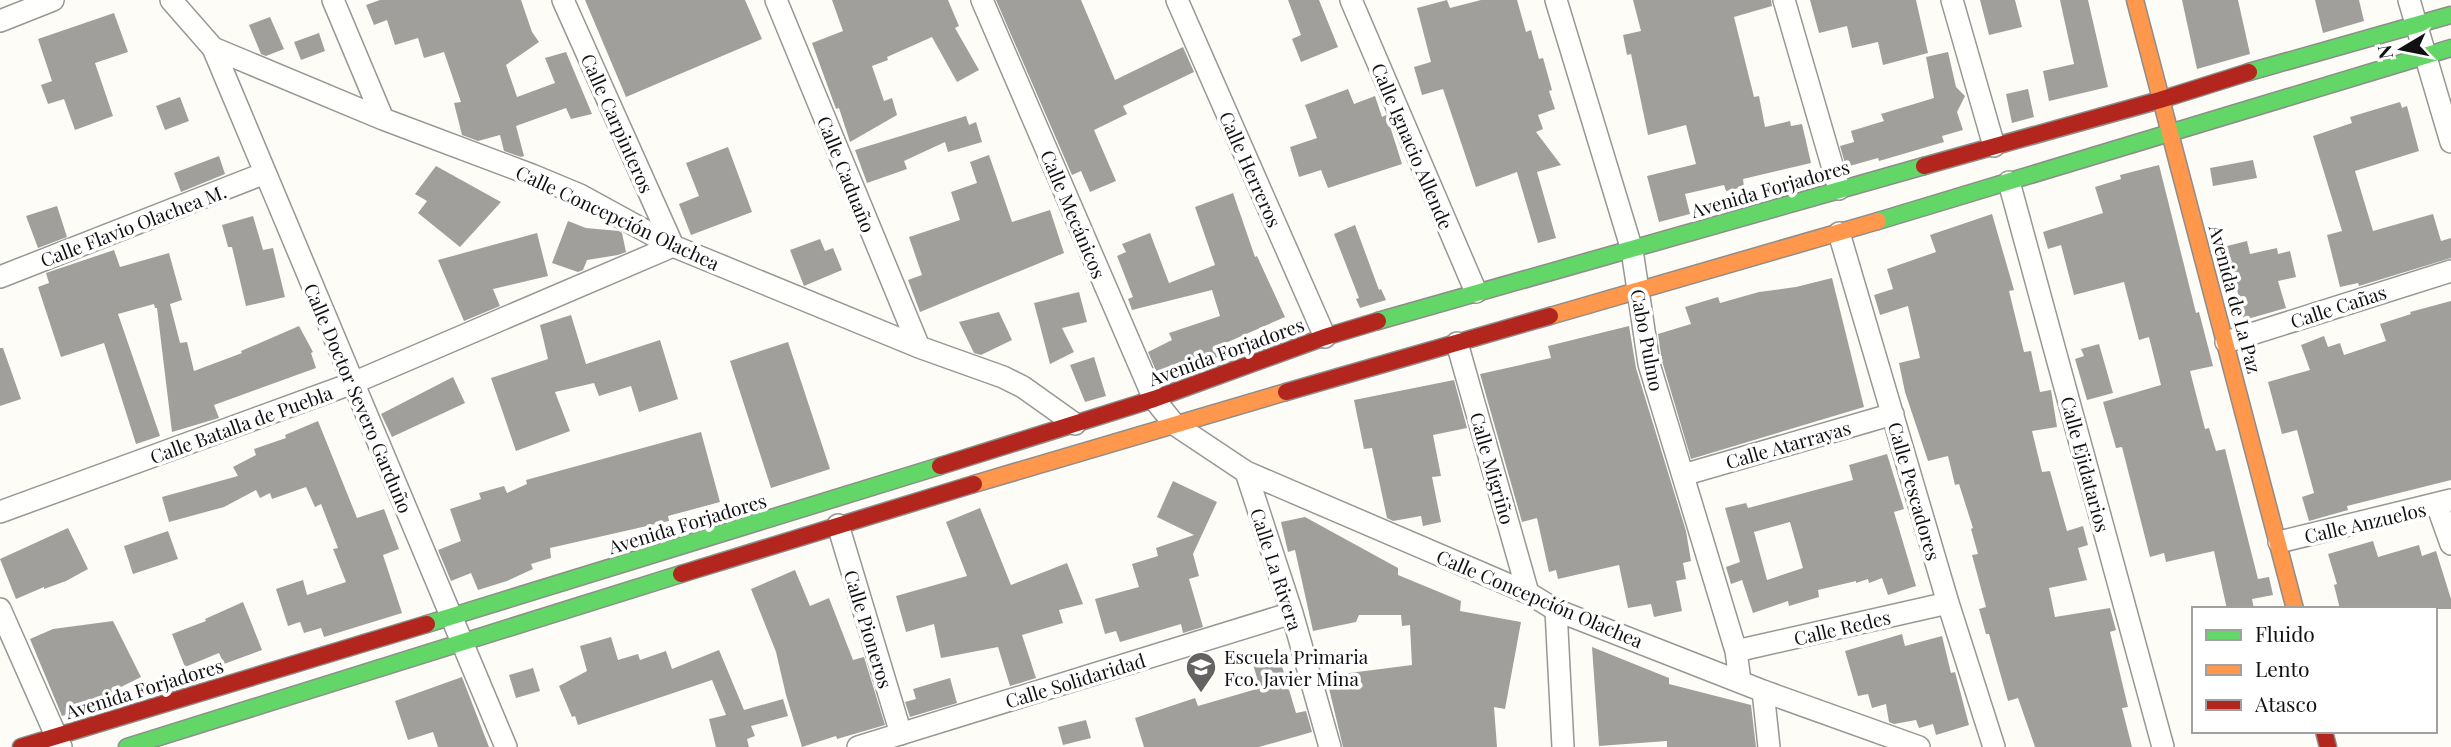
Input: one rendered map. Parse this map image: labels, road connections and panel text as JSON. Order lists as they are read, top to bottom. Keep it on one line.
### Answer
{"streets":{"main road":["Avenida Forjadores","Avenida de La Paz"],"street":["Calle Carpinteros","Calle Ignacio Allende","Calle Herreros","Calle Caduaño","Calle Mecánicos","Calle Concepción Olachea","Calle Flavio Olachea M.","Calle Cañas","Cabo Pulmo","Calle Doctor Severo Garduño","Calle Batalla de Puebla","Calle Atarrayas","Calle Ejidatarios","Calle Migriño","Calle Pescadores","Calle Anzuelos","Calle La Rivera","Calle Redes","Calle Pioneros","Calle Solidaridad"]},"crossings":[["Calle Carpinteros","Calle Concepción Olachea"],["Calle Carpinteros","Calle Batalla de Puebla"],["Calle Ignacio Allende","Avenida Forjadores"],["Calle Herreros","Avenida Forjadores"],["Calle Caduaño","Calle Concepción Olachea"],["Avenida Forjadores","Calle Mecánicos"],["Avenida Forjadores","Calle Concepción Olachea"],["Avenida Forjadores","Avenida de La Paz"],["Avenida Forjadores","Cabo Pulmo"],["Avenida Forjadores","Calle Doctor Severo Garduño"],["Calle Mecánicos","Calle Concepción Olachea"],["Calle Concepción Olachea","Cabo Pulmo"],["Calle Concepción Olachea","Calle Doctor Severo Garduño"],["Calle Concepción Olachea","Calle Batalla de Puebla"],["Calle Concepción Olachea","Calle Migriño"],["Calle Concepción Olachea","Calle La Rivera"],["Calle Flavio Olachea M.","Calle Doctor Severo Garduño"],["Avenida de La Paz","Calle Cañas"],["Avenida de La Paz","Calle Anzuelos"],["Cabo Pulmo","Calle Atarrayas"],["Cabo Pulmo","Calle Redes"],["Calle Doctor Severo Garduño","Calle Batalla de Puebla"],["Calle Atarrayas","Calle Pescadores"],["Calle Pescadores","Calle Redes"],["Calle La Rivera","Calle Solidaridad"],["Calle Pioneros","Calle Solidaridad"]],"places":{"school or university":["Escuela Primaria Fco. Javier Mina"]},"legend":["Fluido","Lento","Atasco"],"north":"left"}
